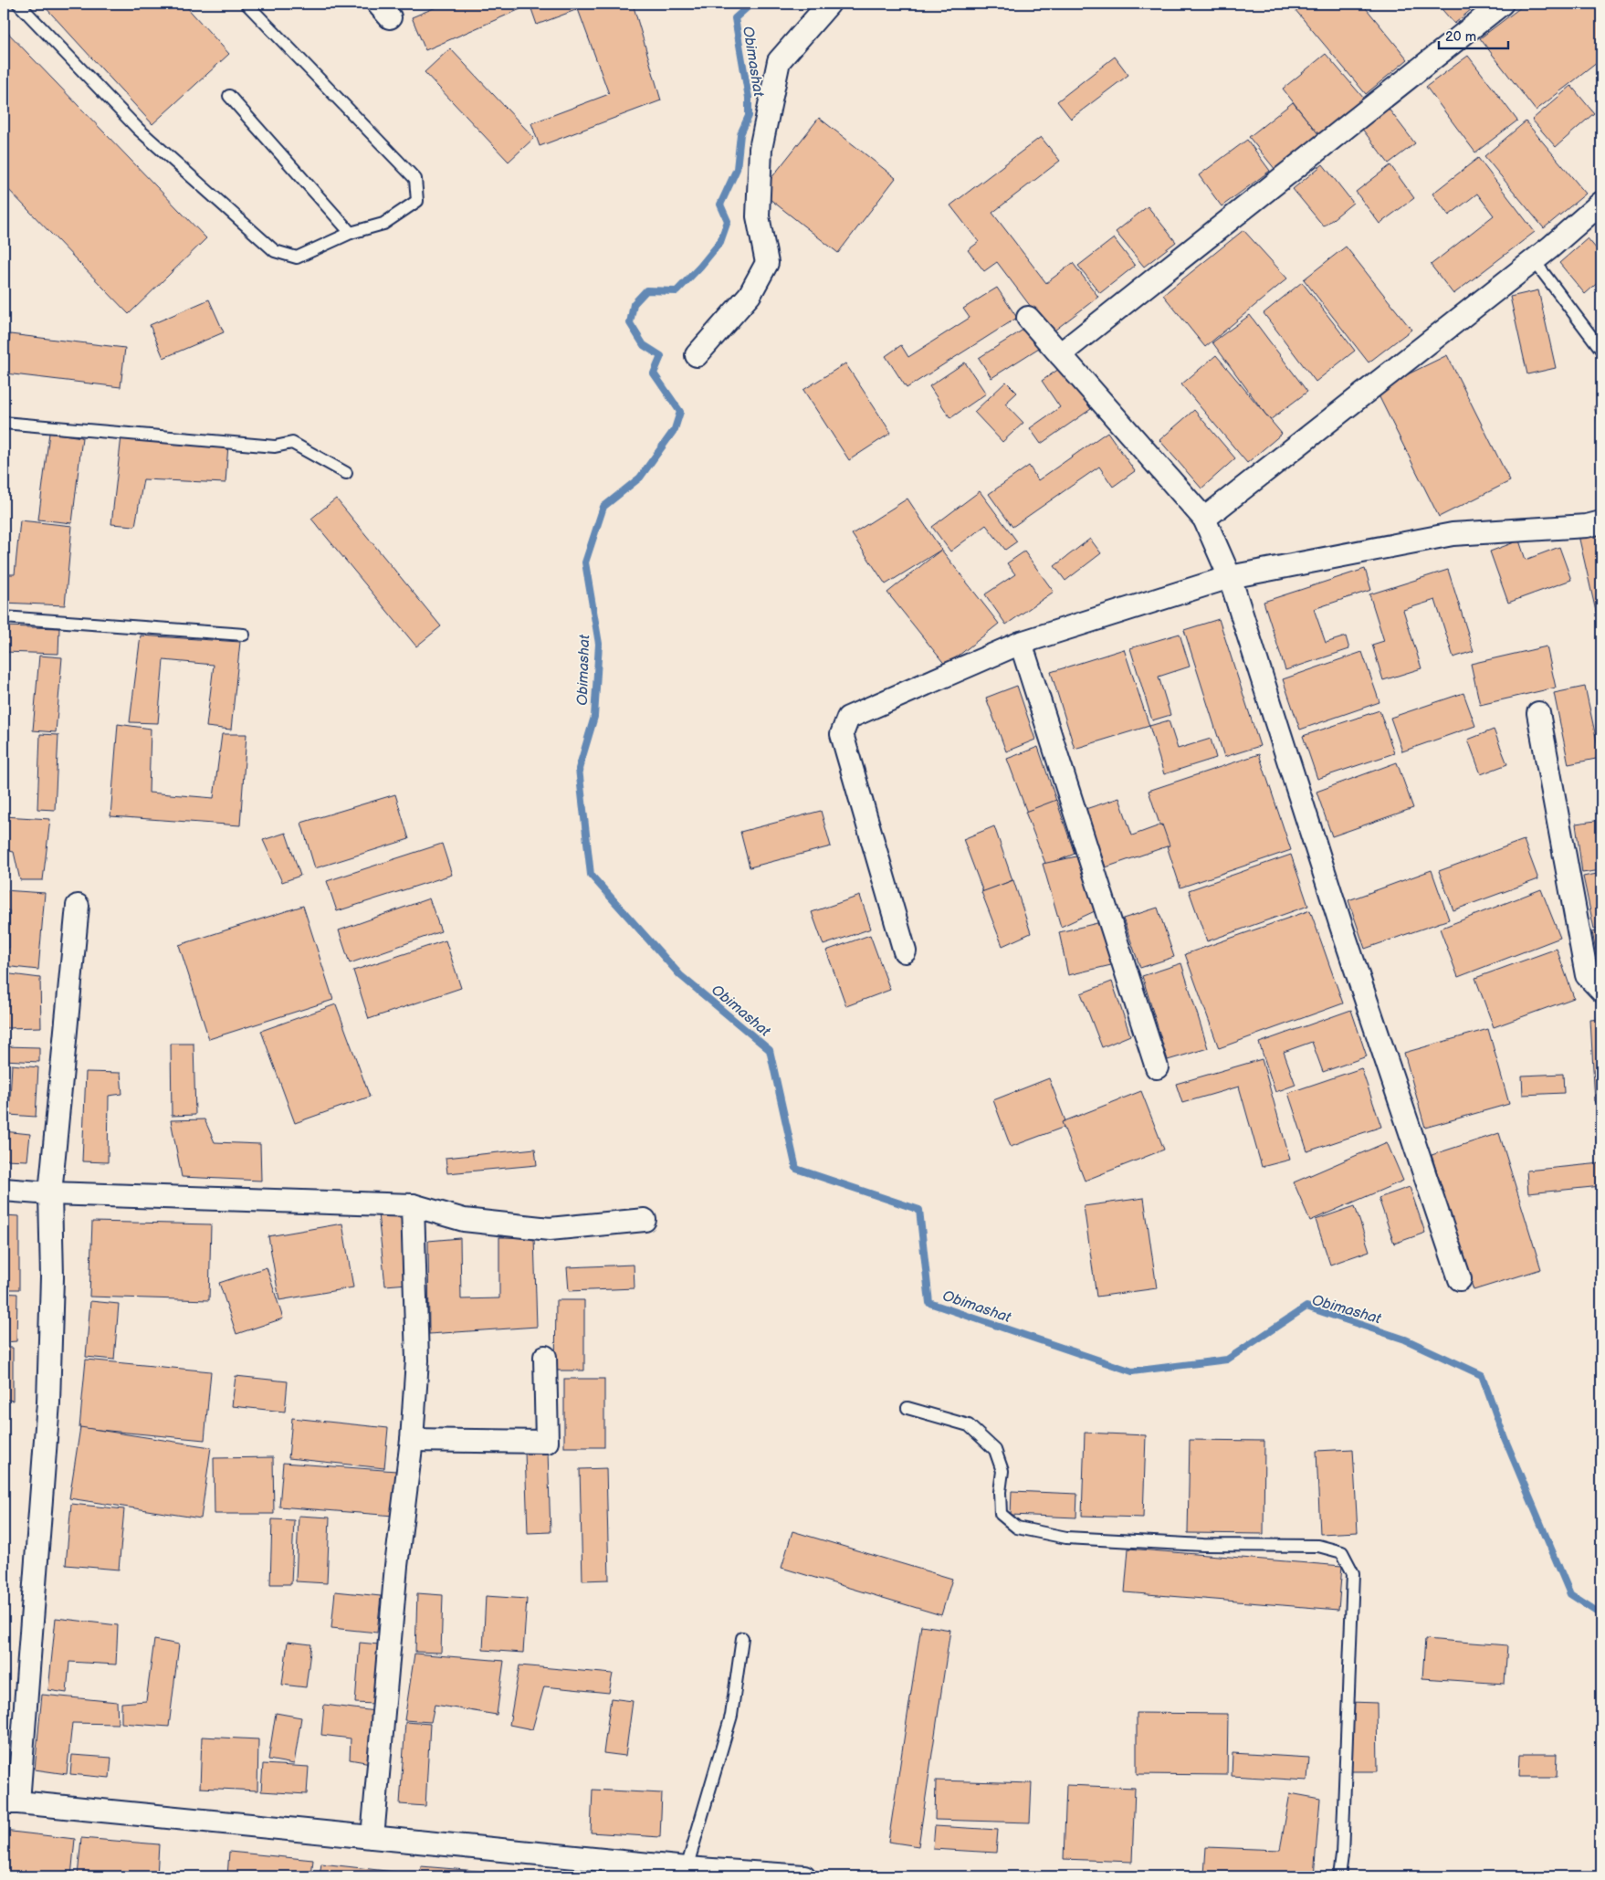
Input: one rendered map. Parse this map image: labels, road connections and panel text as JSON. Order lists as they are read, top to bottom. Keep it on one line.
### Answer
{"water":["Obimashat"],"scale_bar":"20 m"}
